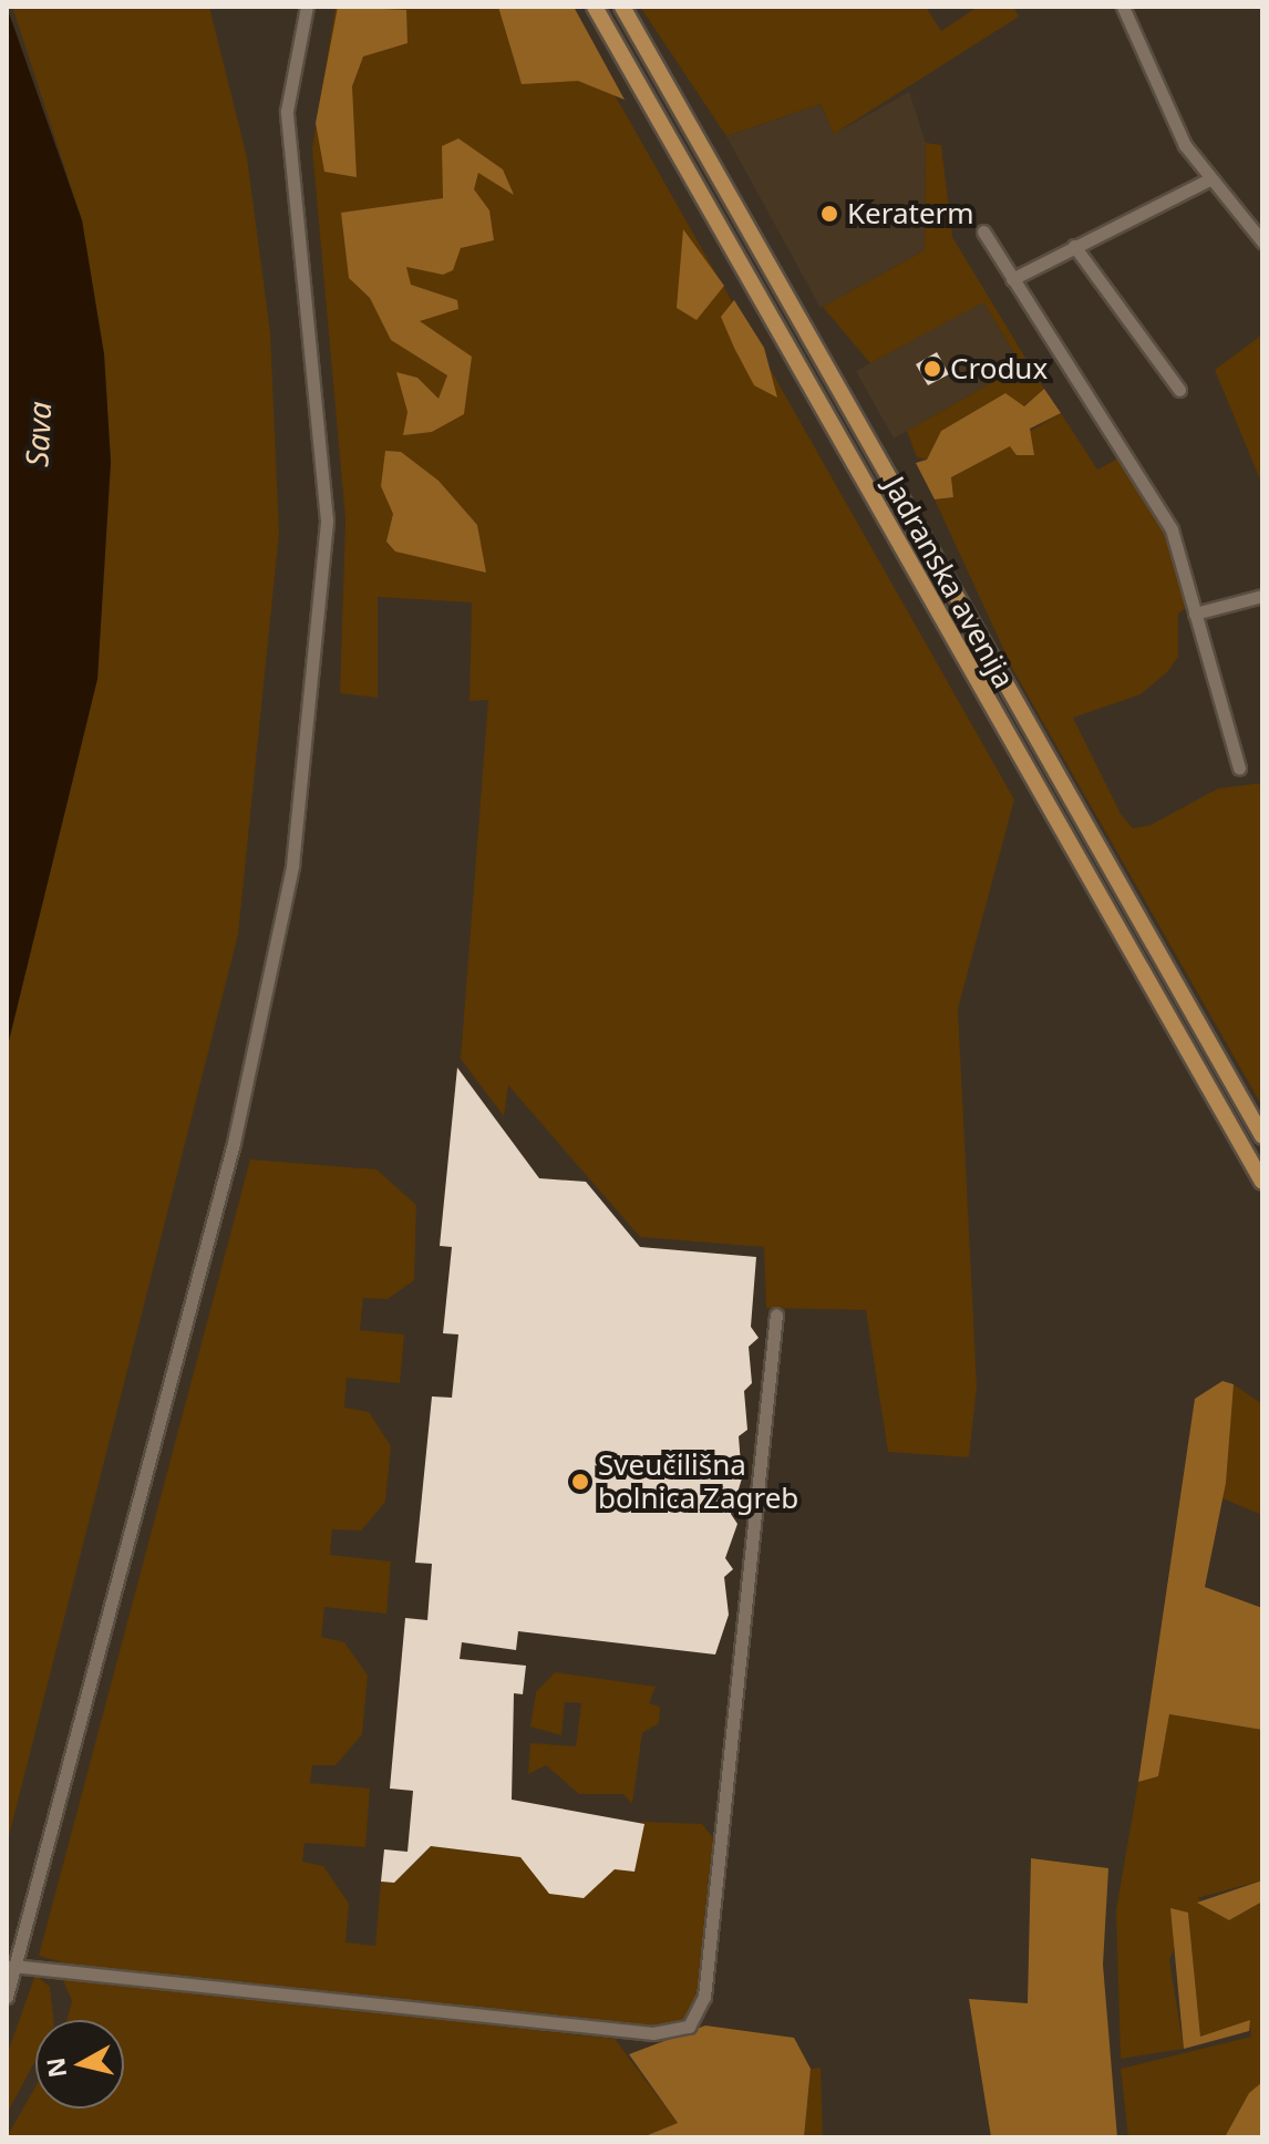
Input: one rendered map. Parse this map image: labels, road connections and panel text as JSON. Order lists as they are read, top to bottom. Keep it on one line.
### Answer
{"streets":{"main road":["Jadranska avenija"]},"water":["Sava"],"places":["Keraterm","Crodux","Sveučilišna bolnica Zagreb"],"north":"left"}
